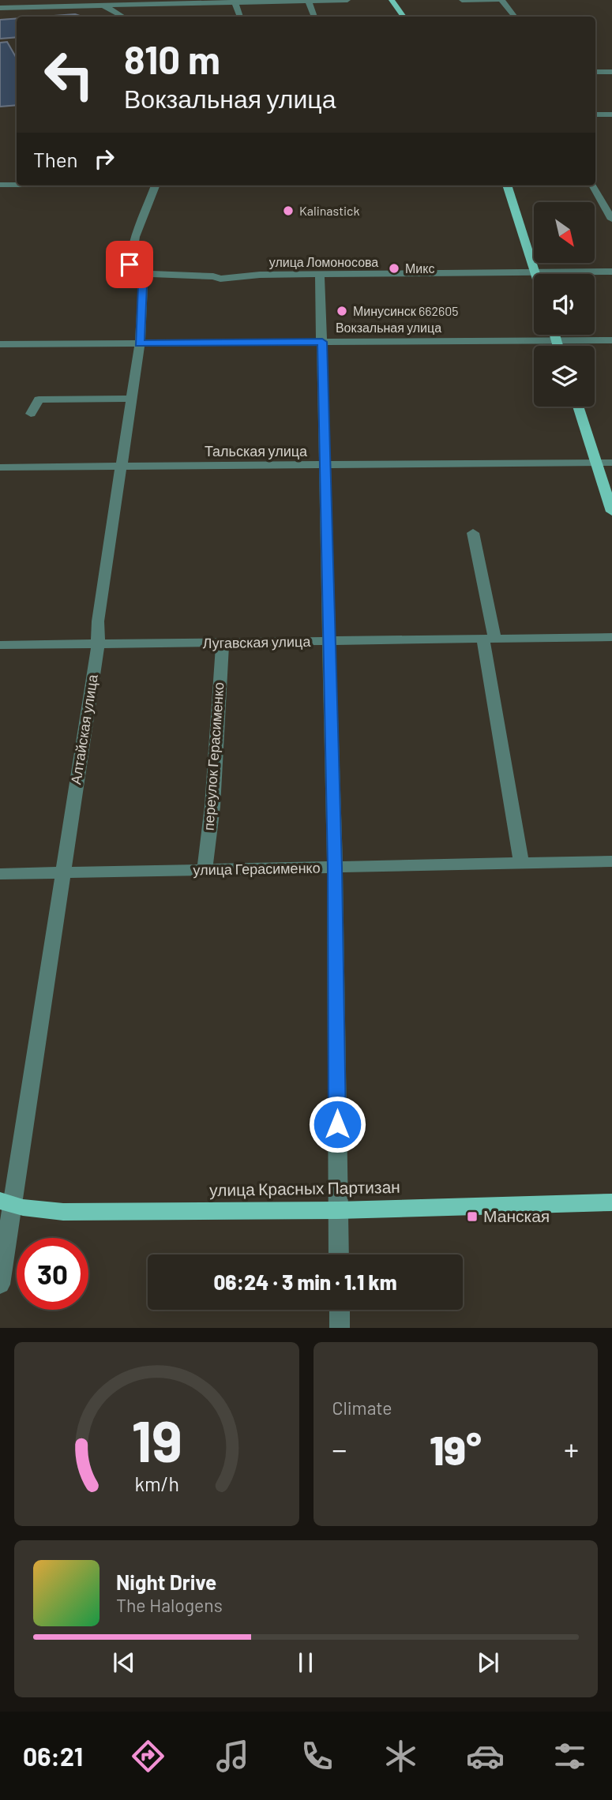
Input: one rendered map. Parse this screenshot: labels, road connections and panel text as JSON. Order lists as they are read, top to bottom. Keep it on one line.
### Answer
{"streets":{"main road":["улица Красных Партизан"],"street":["улица Ломоносова","Вокзальная улица","Тальская улица","Лугавская улица","Алтайская улица","переулок Герасименко","улица Герасименко"]},"crossings":[["улица Ломоносова","Алтайская улица"],["Вокзальная улица","Алтайская улица"],["Тальская улица","Алтайская улица"],["Лугавская улица","Алтайская улица"],["Лугавская улица","переулок Герасименко"],["Алтайская улица","улица Герасименко"],["Алтайская улица","улица Красных Партизан"],["переулок Герасименко","улица Герасименко"]],"places":{"other":["Kalinastick","Микс","Минусинск 662605"],"transit":["Манская"]},"north":"bottom right","page":{"turn":["810 m","Вокзальная улица"],"then":"Then","limit":"30","trip":"06:24 · 3 min · 1.1 km","tile":"Climate","heat":["−","19°","+"],"song":["Night Drive","The Halogens"],"tabs":"06:21","gauge":["19","km/h"]}}
